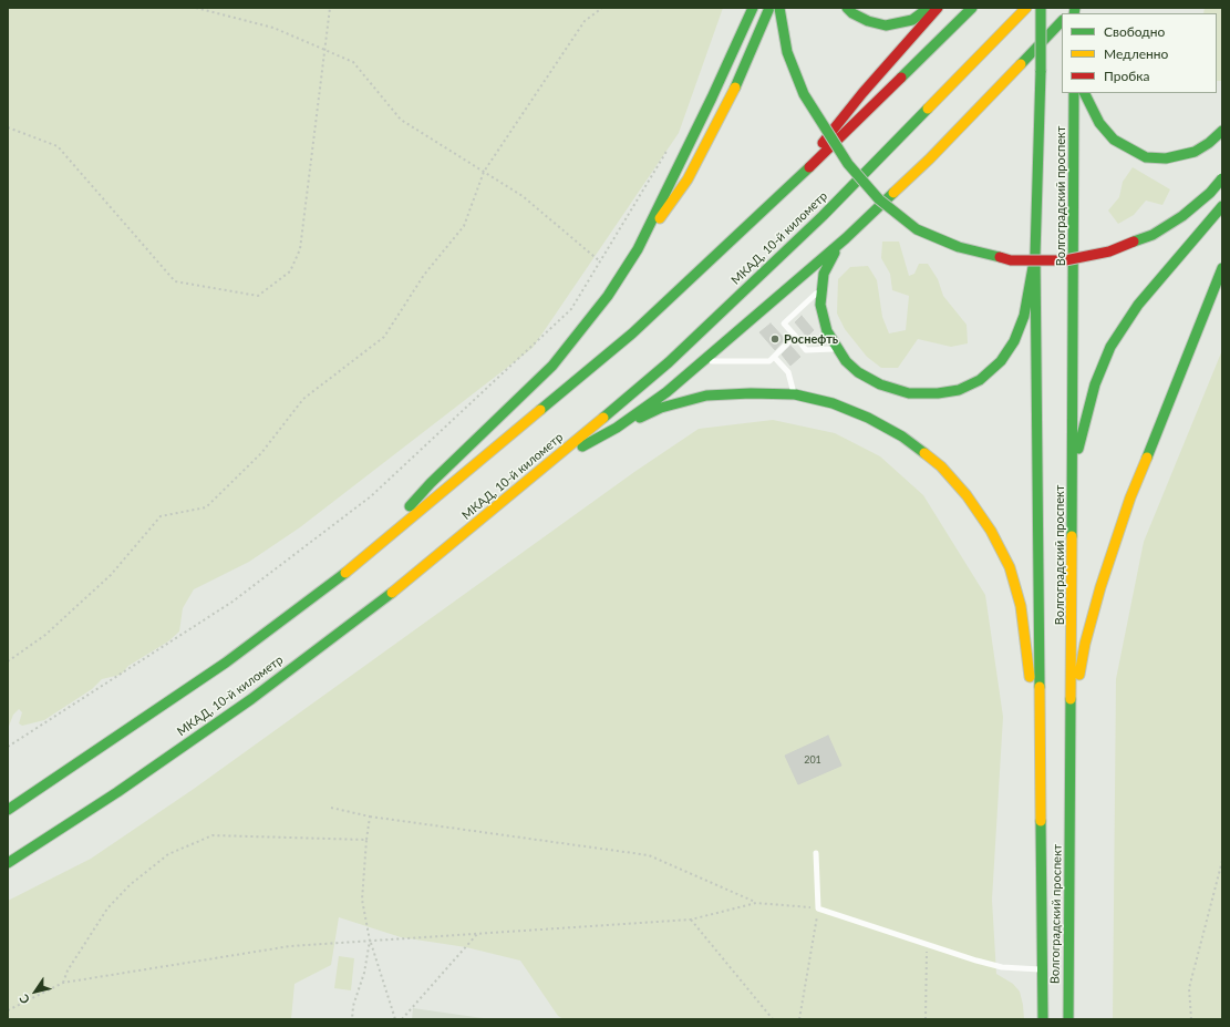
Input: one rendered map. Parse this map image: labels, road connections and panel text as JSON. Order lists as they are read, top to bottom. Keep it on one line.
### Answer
{"streets":{"main road":["Волгоградский проспект","МКАД, 10-й километр"]},"places":["Роснефть"],"house_numbers":["201"],"legend":["Свободно","Медленно","Пробка"],"north":"bottom left"}
